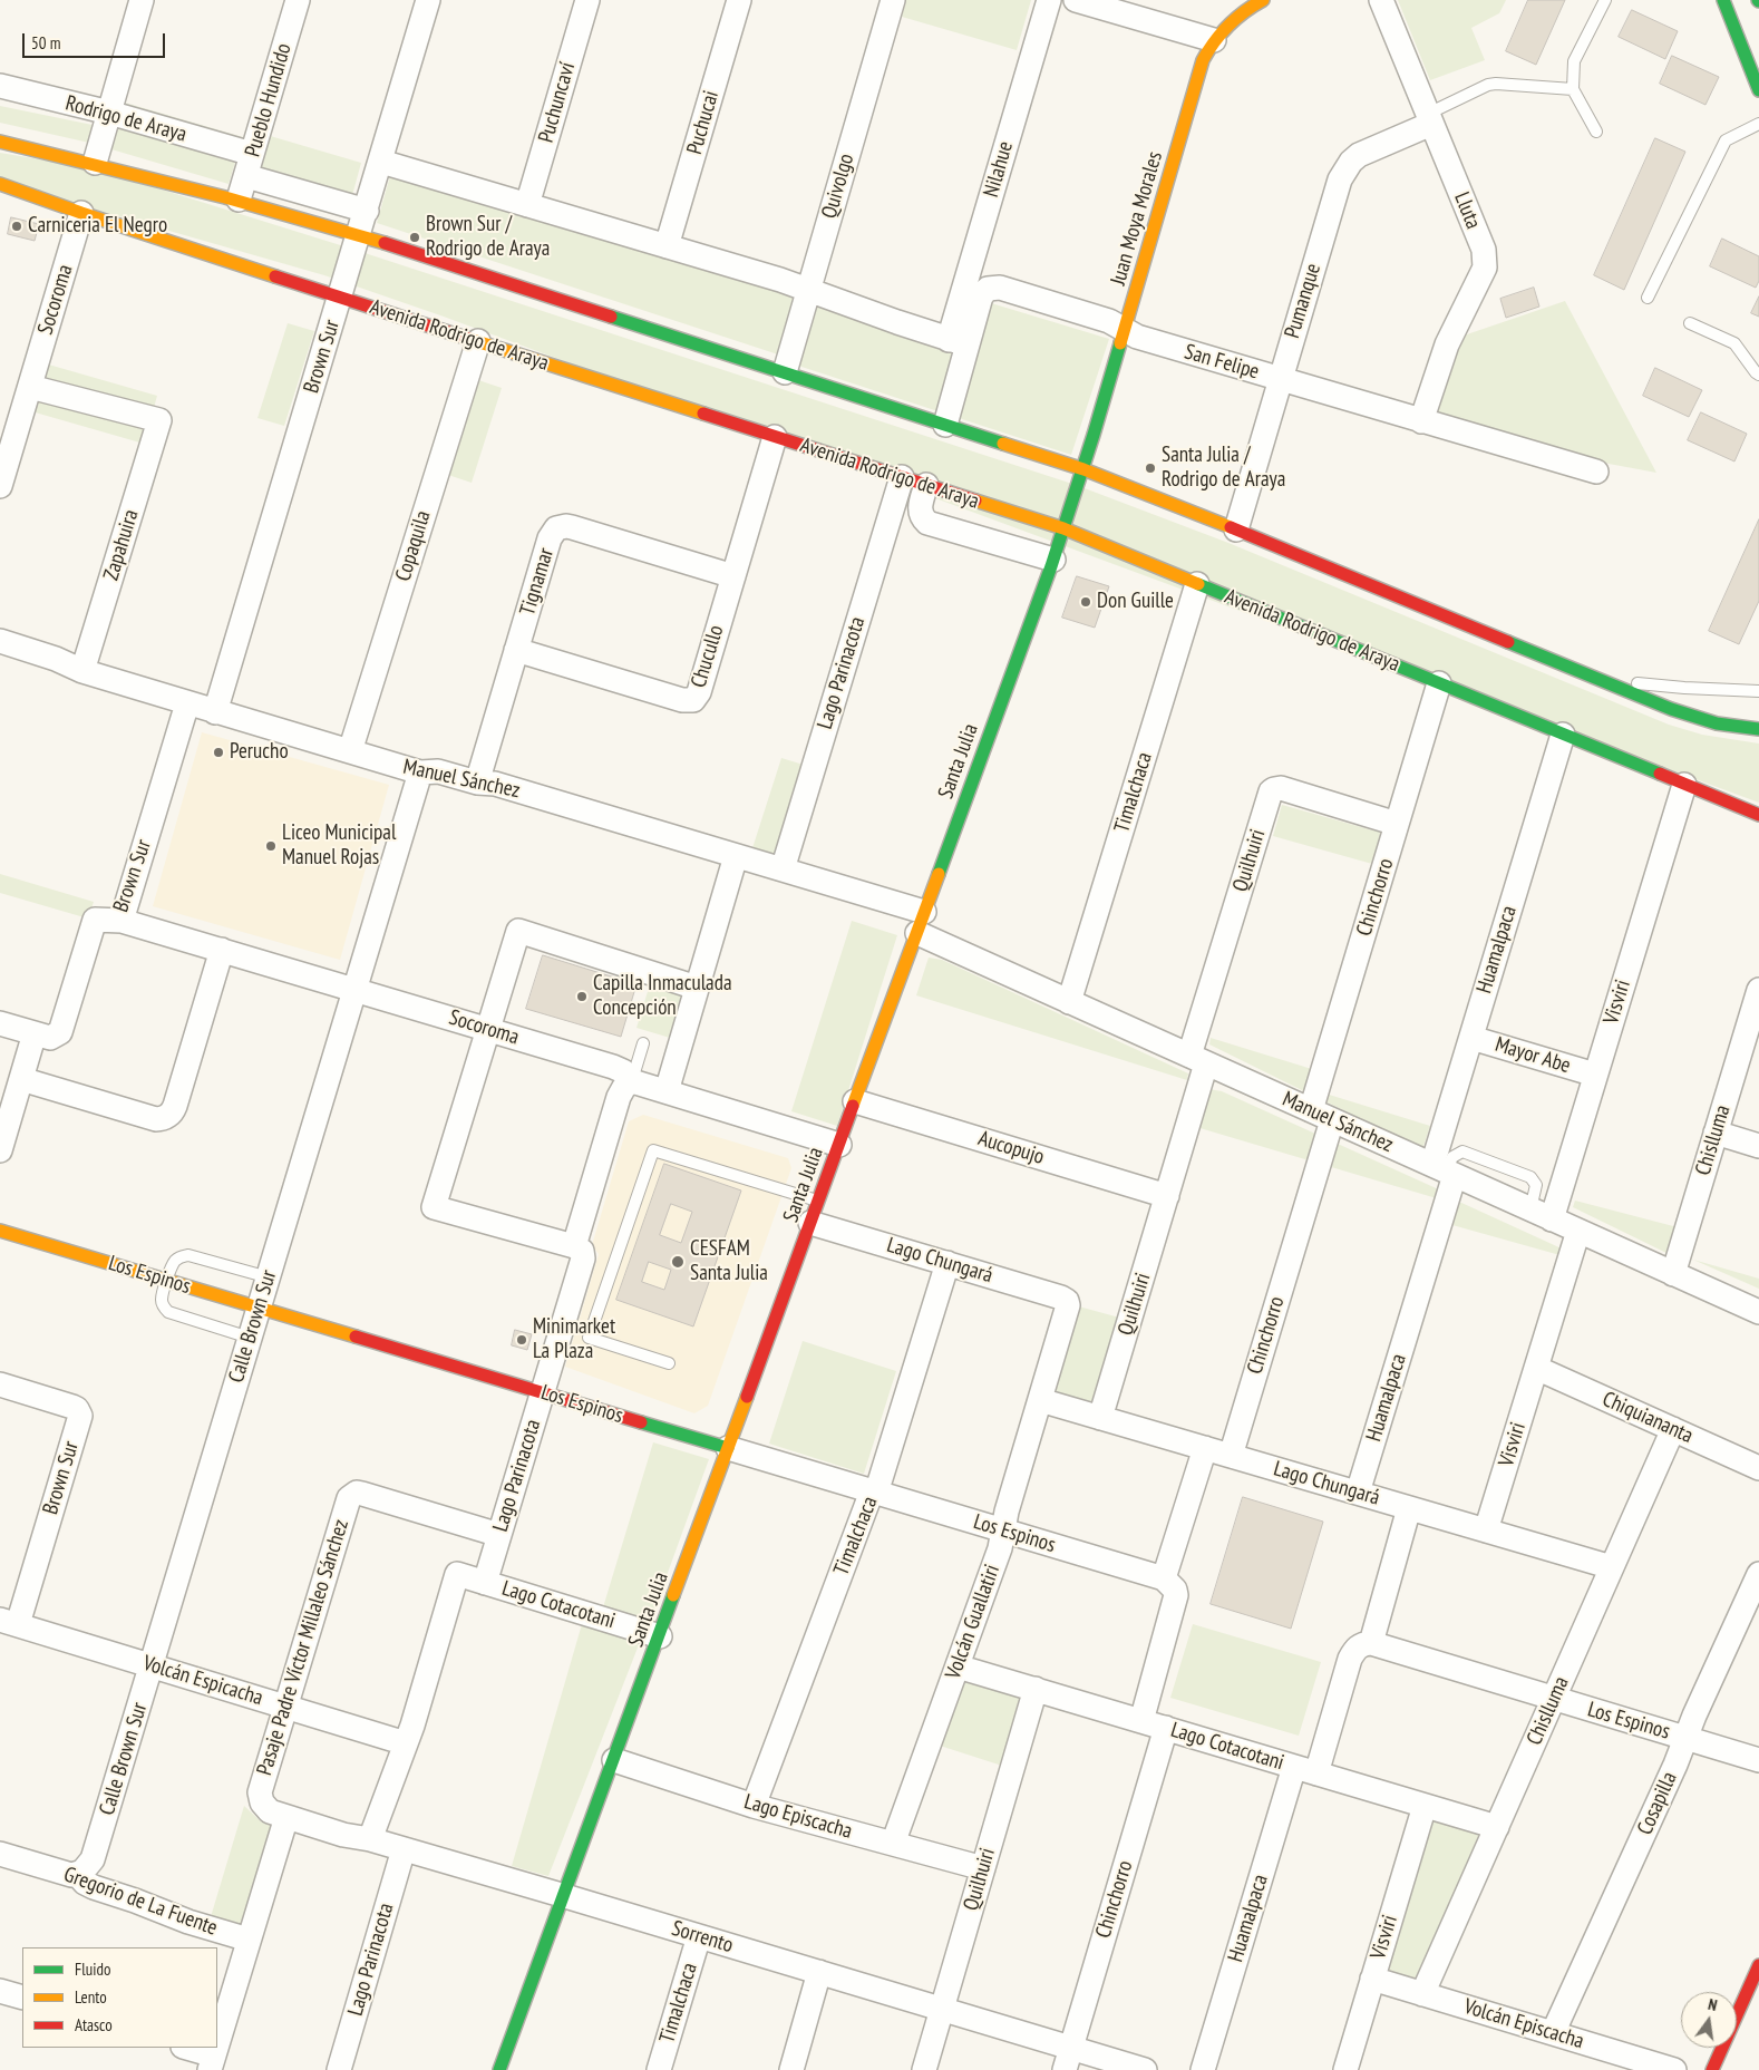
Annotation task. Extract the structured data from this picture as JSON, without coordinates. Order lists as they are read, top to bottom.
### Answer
{
  "streets": {
    "main road": [
      "Juan Moya Morales",
      "Avenida Rodrigo de Araya",
      "Santa Julia",
      "Los Espinos"
    ],
    "street": [
      "Pueblo Hundido",
      "Puchuncaví",
      "Rodrigo de Araya",
      "Puchucai",
      "Nilahue",
      "Quivolgo",
      "Lluta",
      "Socoroma",
      "Pumanque",
      "Brown Sur",
      "San Felipe",
      "Zapahuira",
      "Copaquila",
      "Tignamar",
      "Chucullo",
      "Lago Parinacota",
      "Manuel Sánchez",
      "Timalchaca",
      "Quilhuiri",
      "Chinchorro",
      "Huamalpaca",
      "Visviri",
      "Mayor Abe",
      "Chislluma",
      "Aucopujo",
      "Lago Chungará",
      "Calle Brown Sur",
      "Chiquiananta",
      "Lago Cotacotani",
      "Volcán Guallatiri",
      "Pasaje Padre Víctor Millaleo Sánchez",
      "Volcán Espicacha",
      "Cosapilla",
      "Lago Episcacha",
      "Gregorio de La Fuente",
      "Sorrento",
      "Volcán Episcacha"
    ]
  },
  "crossings": [
    ["Pueblo Hundido", "Rodrigo de Araya"],
    ["Nilahue", "San Felipe"],
    ["Lluta", "Pumanque"],
    ["Lluta", "San Felipe"],
    ["Juan Moya Morales", "San Felipe"],
    ["Juan Moya Morales", "Santa Julia"],
    ["Socoroma", "Avenida Rodrigo de Araya"],
    ["Socoroma", "Brown Sur"],
    ["Socoroma", "Zapahuira"],
    ["Socoroma", "Santa Julia"],
    ["Socoroma", "Calle Brown Sur"],
    ["Pumanque", "San Felipe"],
    ["Avenida Rodrigo de Araya", "Brown Sur"],
    ["Avenida Rodrigo de Araya", "Copaquila"],
    ["Avenida Rodrigo de Araya", "Chucullo"],
    ["Avenida Rodrigo de Araya", "Lago Parinacota"],
    ["Avenida Rodrigo de Araya", "Santa Julia"],
    ["Avenida Rodrigo de Araya", "Timalchaca"],
    ["Avenida Rodrigo de Araya", "Chinchorro"],
    ["Avenida Rodrigo de Araya", "Huamalpaca"],
    ["Avenida Rodrigo de Araya", "Visviri"],
    ["Brown Sur", "Manuel Sánchez"],
    ["Brown Sur", "Volcán Espicacha"],
    ["Zapahuira", "Manuel Sánchez"],
    ["Copaquila", "Manuel Sánchez"],
    ["Tignamar", "Chucullo"],
    ["Tignamar", "Manuel Sánchez"],
    ["Lago Parinacota", "Manuel Sánchez"],
    ["Lago Parinacota", "Los Espinos"],
    ["Lago Parinacota", "Lago Cotacotani"],
    ["Lago Parinacota", "Pasaje Padre Víctor Millaleo Sánchez"],
    ["Lago Parinacota", "Sorrento"],
    ["Santa Julia", "Manuel Sánchez"],
    ["Santa Julia", "Aucopujo"],
    ["Santa Julia", "Lago Chungará"],
    ["Santa Julia", "Los Espinos"],
    ["Santa Julia", "Lago Cotacotani"],
    ["Santa Julia", "Lago Episcacha"],
    ["Santa Julia", "Sorrento"],
    ["Manuel Sánchez", "Timalchaca"],
    ["Manuel Sánchez", "Quilhuiri"],
    ["Manuel Sánchez", "Chinchorro"],
    ["Manuel Sánchez", "Huamalpaca"],
    ["Manuel Sánchez", "Visviri"],
    ["Manuel Sánchez", "Chislluma"],
    ["Manuel Sánchez", "Calle Brown Sur"],
    ["Timalchaca", "Lago Chungará"],
    ["Timalchaca", "Los Espinos"],
    ["Timalchaca", "Lago Episcacha"],
    ["Timalchaca", "Sorrento"],
    ["Quilhuiri", "Chinchorro"],
    ["Quilhuiri", "Aucopujo"],
    ["Quilhuiri", "Lago Chungará"],
    ["Quilhuiri", "Lago Cotacotani"],
    ["Quilhuiri", "Lago Episcacha"],
    ["Quilhuiri", "Sorrento"],
    ["Chinchorro", "Lago Chungará"],
    ["Chinchorro", "Lago Cotacotani"],
    ["Chinchorro", "Sorrento"],
    ["Huamalpaca", "Mayor Abe"],
    ["Huamalpaca", "Lago Chungará"],
    ["Huamalpaca", "Lago Cotacotani"],
    ["Visviri", "Mayor Abe"],
    ["Visviri", "Lago Chungará"],
    ["Visviri", "Chiquiananta"],
    ["Visviri", "Lago Cotacotani"],
    ["Visviri", "Volcán Episcacha"],
    ["Chislluma", "Lago Chungará"],
    ["Chislluma", "Los Espinos"],
    ["Chislluma", "Chiquiananta"],
    ["Chislluma", "Lago Cotacotani"],
    ["Chislluma", "Volcán Episcacha"],
    ["Lago Chungará", "Volcán Guallatiri"],
    ["Los Espinos", "Calle Brown Sur"],
    ["Los Espinos", "Volcán Guallatiri"],
    ["Los Espinos", "Cosapilla"],
    ["Calle Brown Sur", "Volcán Espicacha"],
    ["Calle Brown Sur", "Gregorio de La Fuente"],
    ["Lago Cotacotani", "Volcán Guallatiri"],
    ["Lago Cotacotani", "Volcán Espicacha"],
    ["Volcán Guallatiri", "Lago Episcacha"],
    ["Pasaje Padre Víctor Millaleo Sánchez", "Volcán Espicacha"],
    ["Pasaje Padre Víctor Millaleo Sánchez", "Sorrento"],
    ["Cosapilla", "Volcán Episcacha"]
  ],
  "places": [
    "Carniceria El Negro",
    "Brown Sur / Rodrigo de Araya",
    "Santa Julia / Rodrigo de Araya",
    "Don Guille",
    "Perucho",
    "Liceo Municipal Manuel Rojas",
    "Capilla Inmaculada Concepción",
    "CESFAM Santa Julia",
    "Minimarket La Plaza"
  ],
  "legend": ["Fluido", "Lento", "Atasco"],
  "scale_bar": "50 m",
  "north": "top"
}
